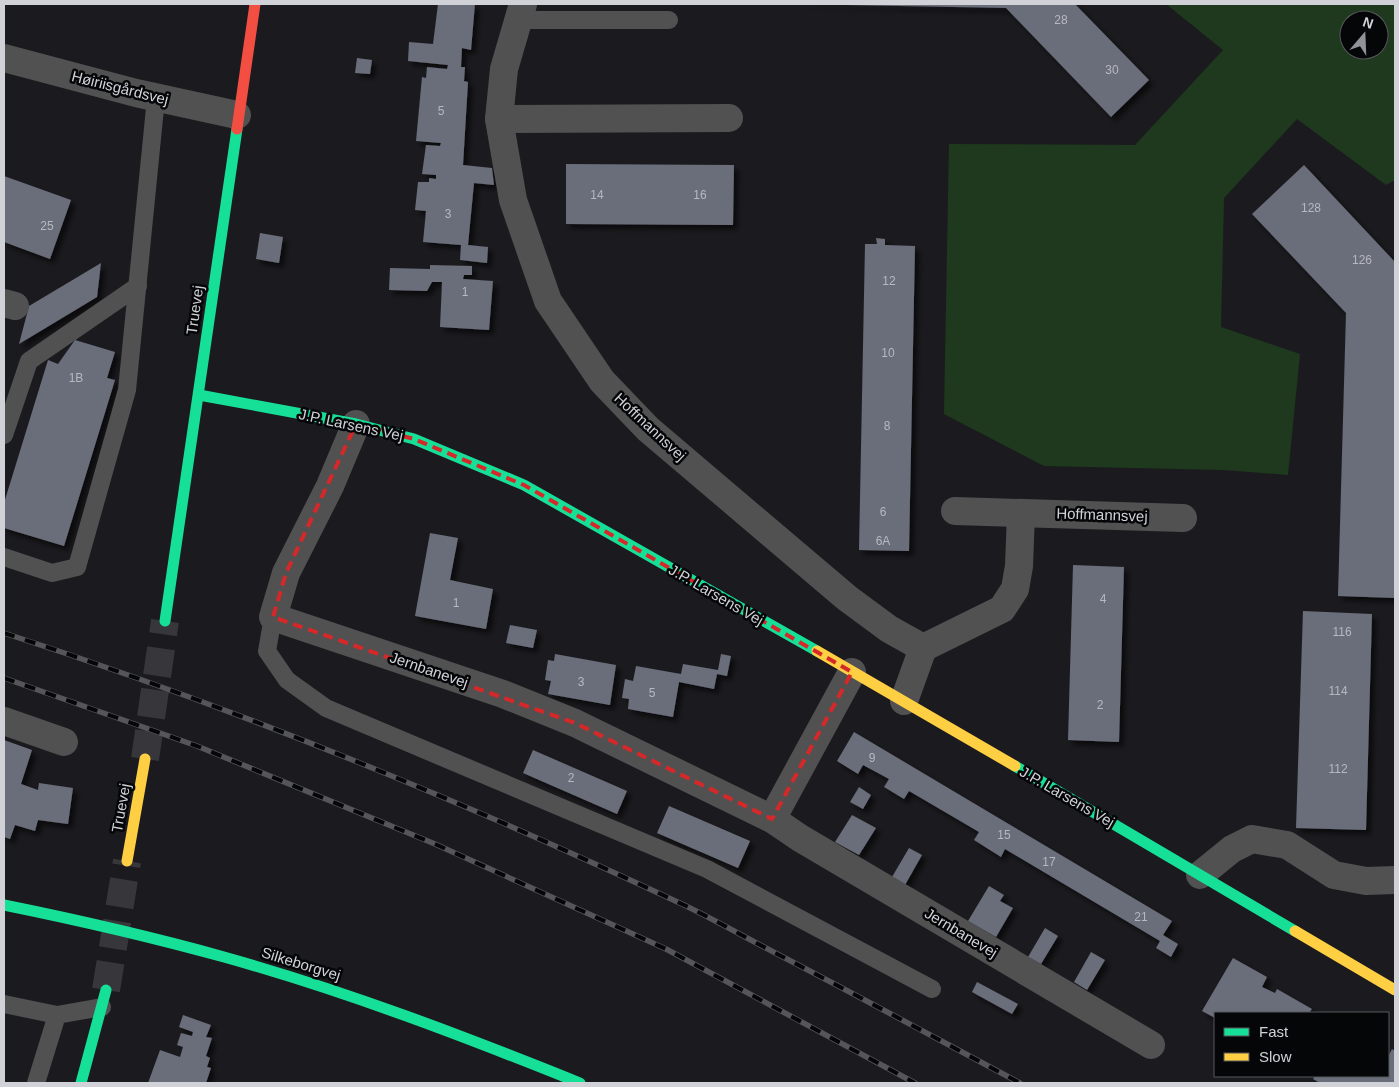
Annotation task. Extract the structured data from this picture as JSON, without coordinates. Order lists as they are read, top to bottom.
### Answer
{
  "streets": {
    "street": [
      "Høiriisgårdsvej",
      "Truevej",
      "J.P. Larsens Vej",
      "Hoffmannsvej",
      "Jernbanevej",
      "Silkeborgvej"
    ]
  },
  "crossings": [
    ["Høiriisgårdsvej", "Truevej"],
    ["Truevej", "J.P. Larsens Vej"]
  ],
  "house_numbers": [
    "28",
    "30",
    "5",
    "14",
    "16",
    "128",
    "3",
    "25",
    "126",
    "12",
    "1",
    "10",
    "1B",
    "8",
    "6",
    "6A",
    "4",
    "1",
    "116",
    "3",
    "114",
    "5",
    "2",
    "9",
    "112",
    "2",
    "15",
    "17",
    "21"
  ],
  "legend": ["Fast", "Slow"],
  "north": "top"
}
